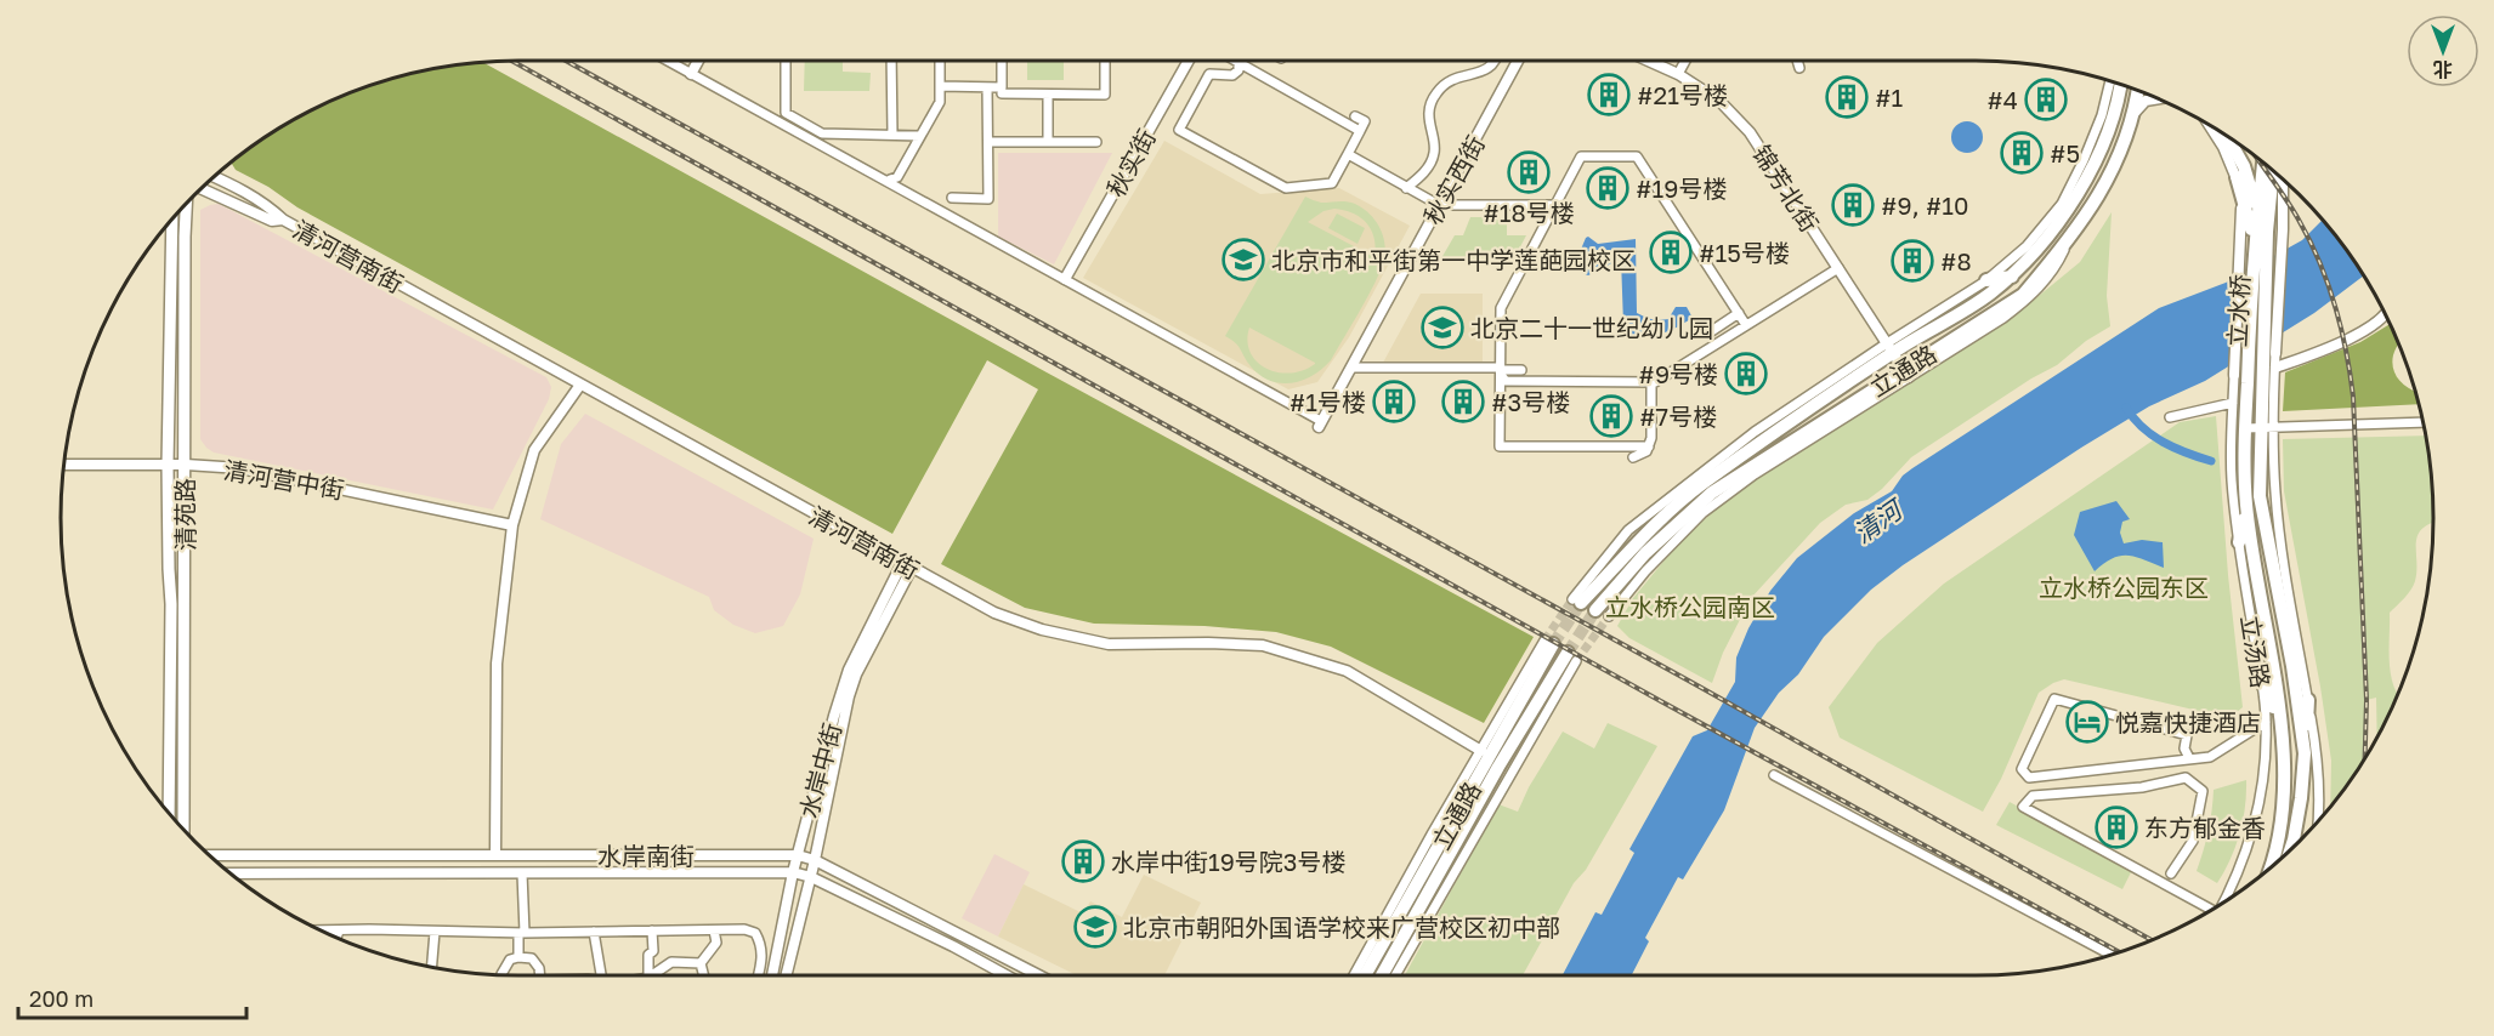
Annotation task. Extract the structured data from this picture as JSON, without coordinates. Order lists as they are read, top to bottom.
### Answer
{
  "streets": {
    "main road": [
      "立水桥",
      "立通路",
      "清苑路",
      "立汤路"
    ],
    "street": [
      "秋实街",
      "秋实西街",
      "锦芳北街",
      "清河营南街",
      "清河营中街",
      "水岸中街",
      "水岸南街"
    ]
  },
  "crossings": [
    ["锦芳北街", "立通路"],
    ["清河营南街", "水岸中街"],
    ["立水桥", "立汤路"],
    ["清河营中街", "清苑路"],
    ["水岸中街", "水岸南街"]
  ],
  "water": ["清河"],
  "parks": ["立水桥公园东区", "立水桥公园南区"],
  "places": {
    "building": [
      "#21号楼",
      "#1",
      "#4",
      "#5",
      "#18号楼",
      "#19号楼",
      "#9, #10",
      "#15号楼",
      "#8",
      "#9号楼",
      "#1号楼",
      "#3号楼",
      "#7号楼",
      "东方郁金香",
      "水岸中街19号院3号楼"
    ],
    "school or university": ["北京市和平街第一中学莲葩园校区", "北京二十一世纪幼儿园", "北京市朝阳外国语学校来广营校区初中部"],
    "hotel": ["悦嘉快捷酒店"]
  },
  "scale_bar": "200 m",
  "north": "bottom"
}
